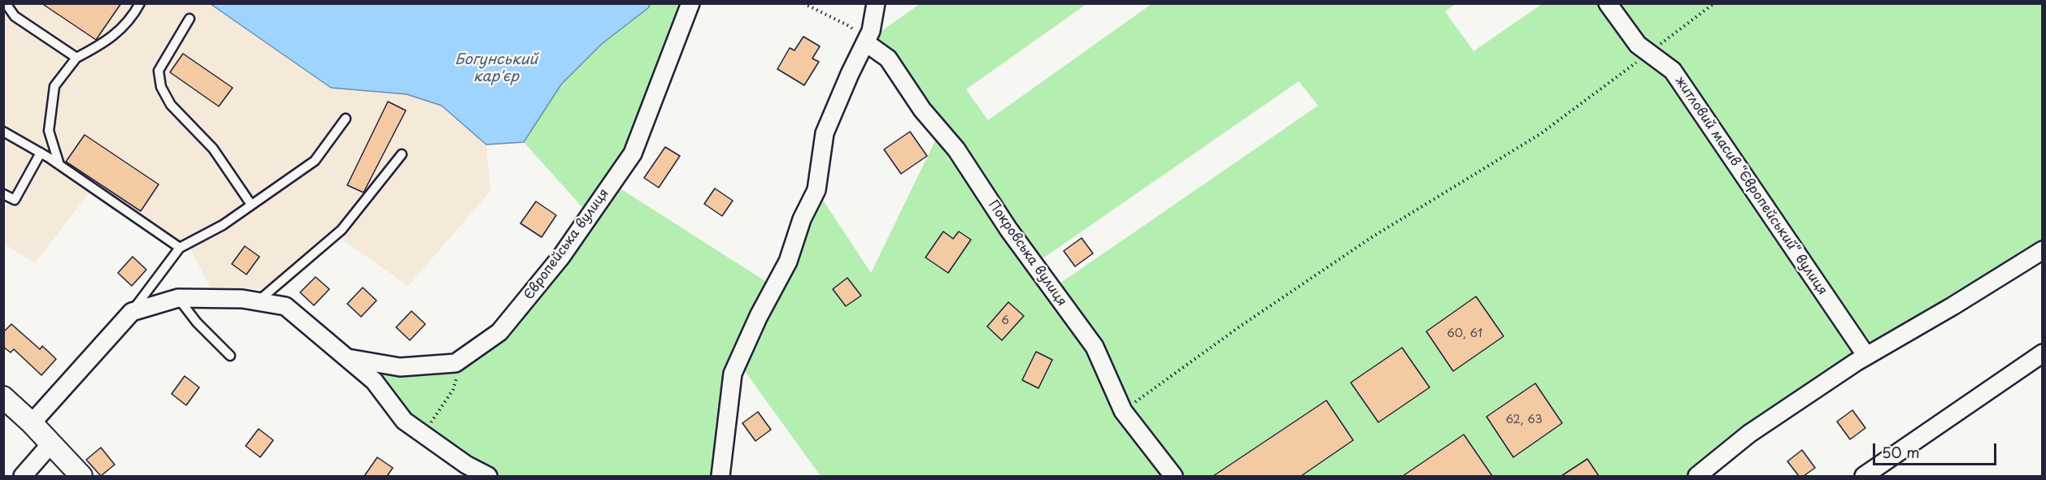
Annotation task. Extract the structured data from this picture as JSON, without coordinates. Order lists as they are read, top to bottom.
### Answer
{
  "streets": {
    "street": ["житловий масив “Європейський“ вулиця", "Європейська вулиця", "Покровська вулиця"]
  },
  "water": ["Богунський кар'єр"],
  "house_numbers": ["6", "60, 61", "62, 63"],
  "scale_bar": "50 m"
}
